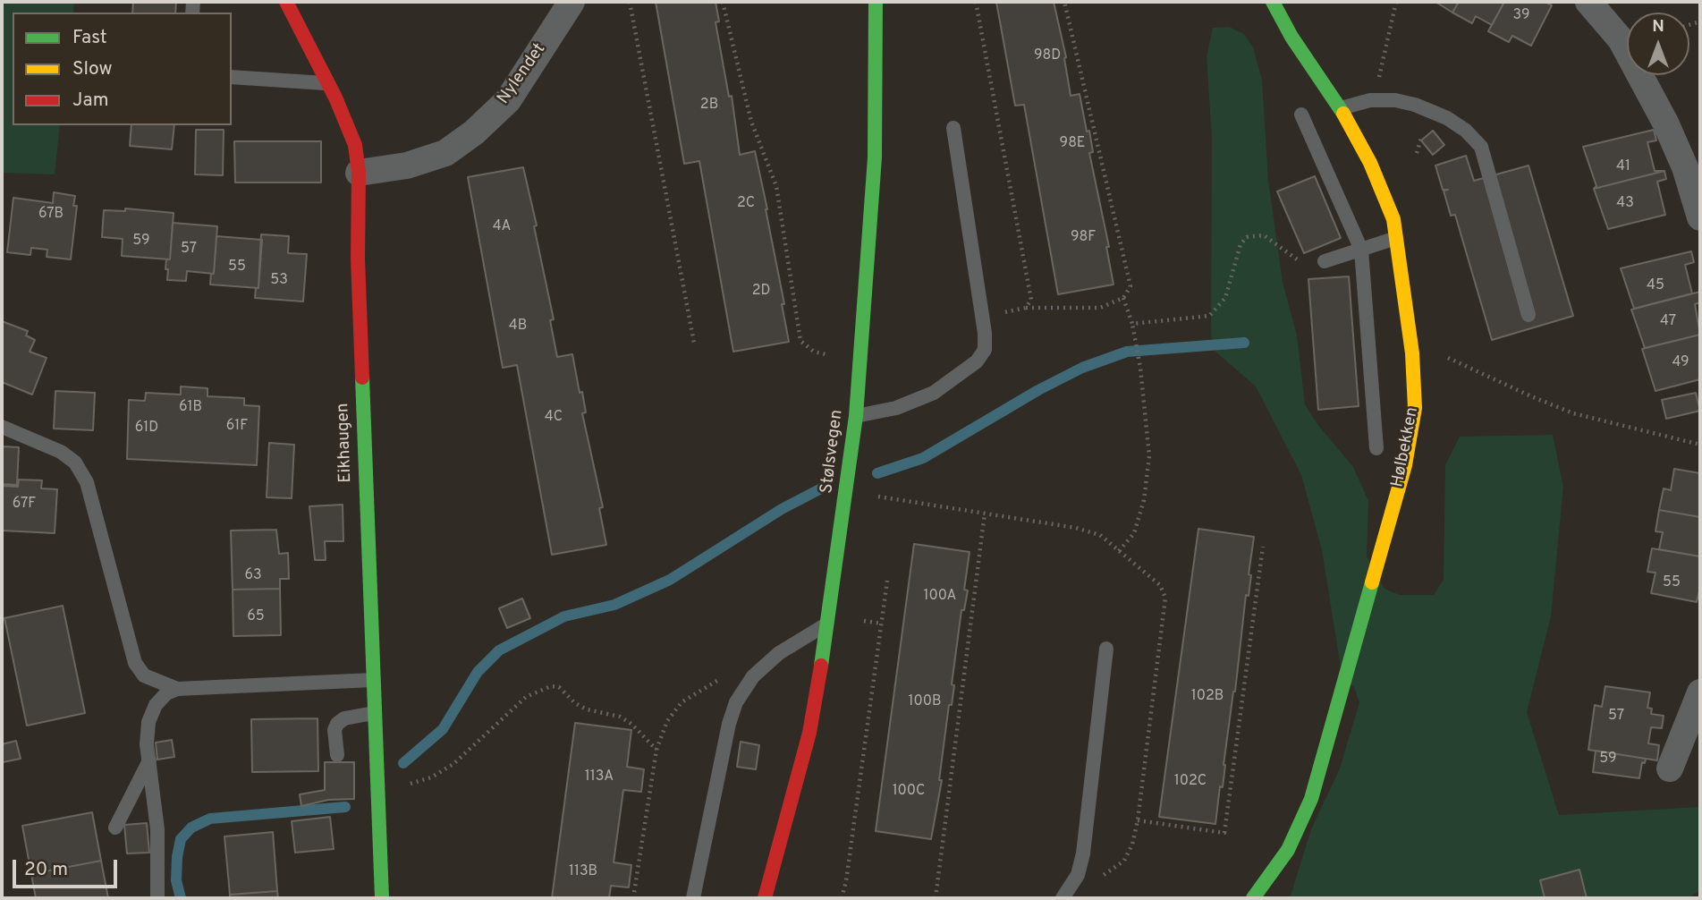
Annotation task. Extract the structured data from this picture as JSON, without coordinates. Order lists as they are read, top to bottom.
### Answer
{
  "streets": {
    "street": [
      "Nylendet",
      "Eikhaugen",
      "Hølbekken",
      "Stølsvegen"
    ]
  },
  "crossings": [
    ["Nylendet", "Eikhaugen"]
  ],
  "house_numbers": [
    "39",
    "98D",
    "2B",
    "98E",
    "41",
    "2C",
    "43",
    "67B",
    "4A",
    "98F",
    "59",
    "57",
    "55",
    "53",
    "45",
    "2D",
    "47",
    "4B",
    "49",
    "61B",
    "4C",
    "61F",
    "61D",
    "67F",
    "63",
    "55",
    "100A",
    "65",
    "102B",
    "100B",
    "57",
    "59",
    "113A",
    "102C",
    "100C",
    "113B"
  ],
  "legend": ["Fast", "Slow", "Jam"],
  "scale_bar": "20 m",
  "north": "top"
}
